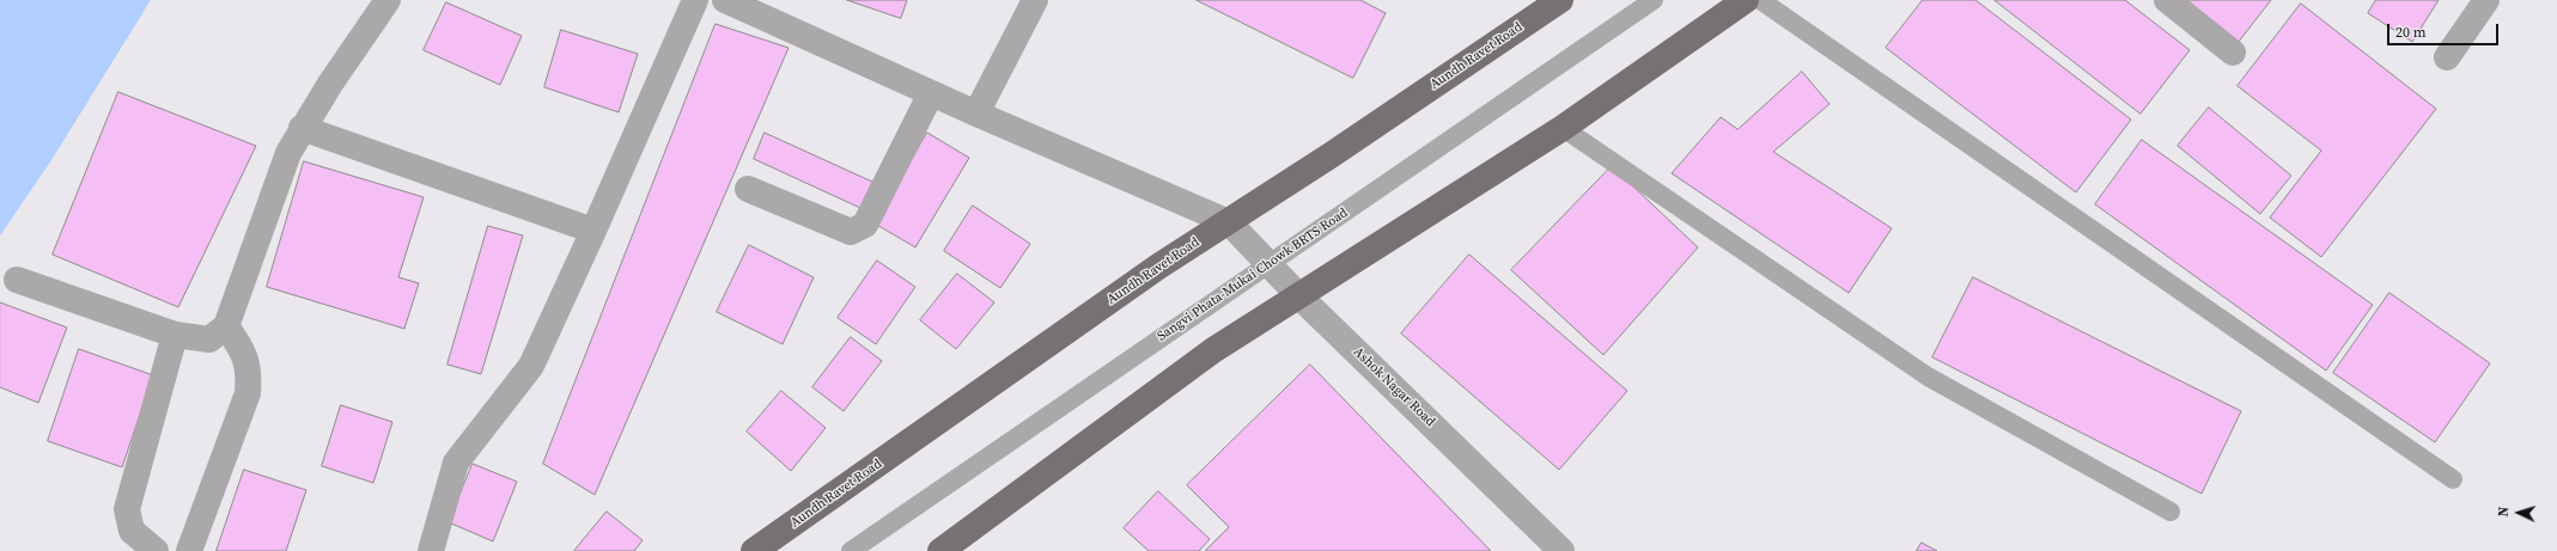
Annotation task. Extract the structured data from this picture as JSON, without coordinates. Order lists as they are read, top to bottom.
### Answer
{
  "streets": {
    "main road": ["Aundh Ravet Road"],
    "street": ["Ashok Nagar Road"],
    "lane": ["Sangvi Phata-Mukai Chowk BRTS Road"]
  },
  "crossings": [
    ["Aundh Ravet Road", "Ashok Nagar Road"],
    ["Sangvi Phata-Mukai Chowk BRTS Road", "Ashok Nagar Road"]
  ],
  "scale_bar": "20 m",
  "north": "left"
}
